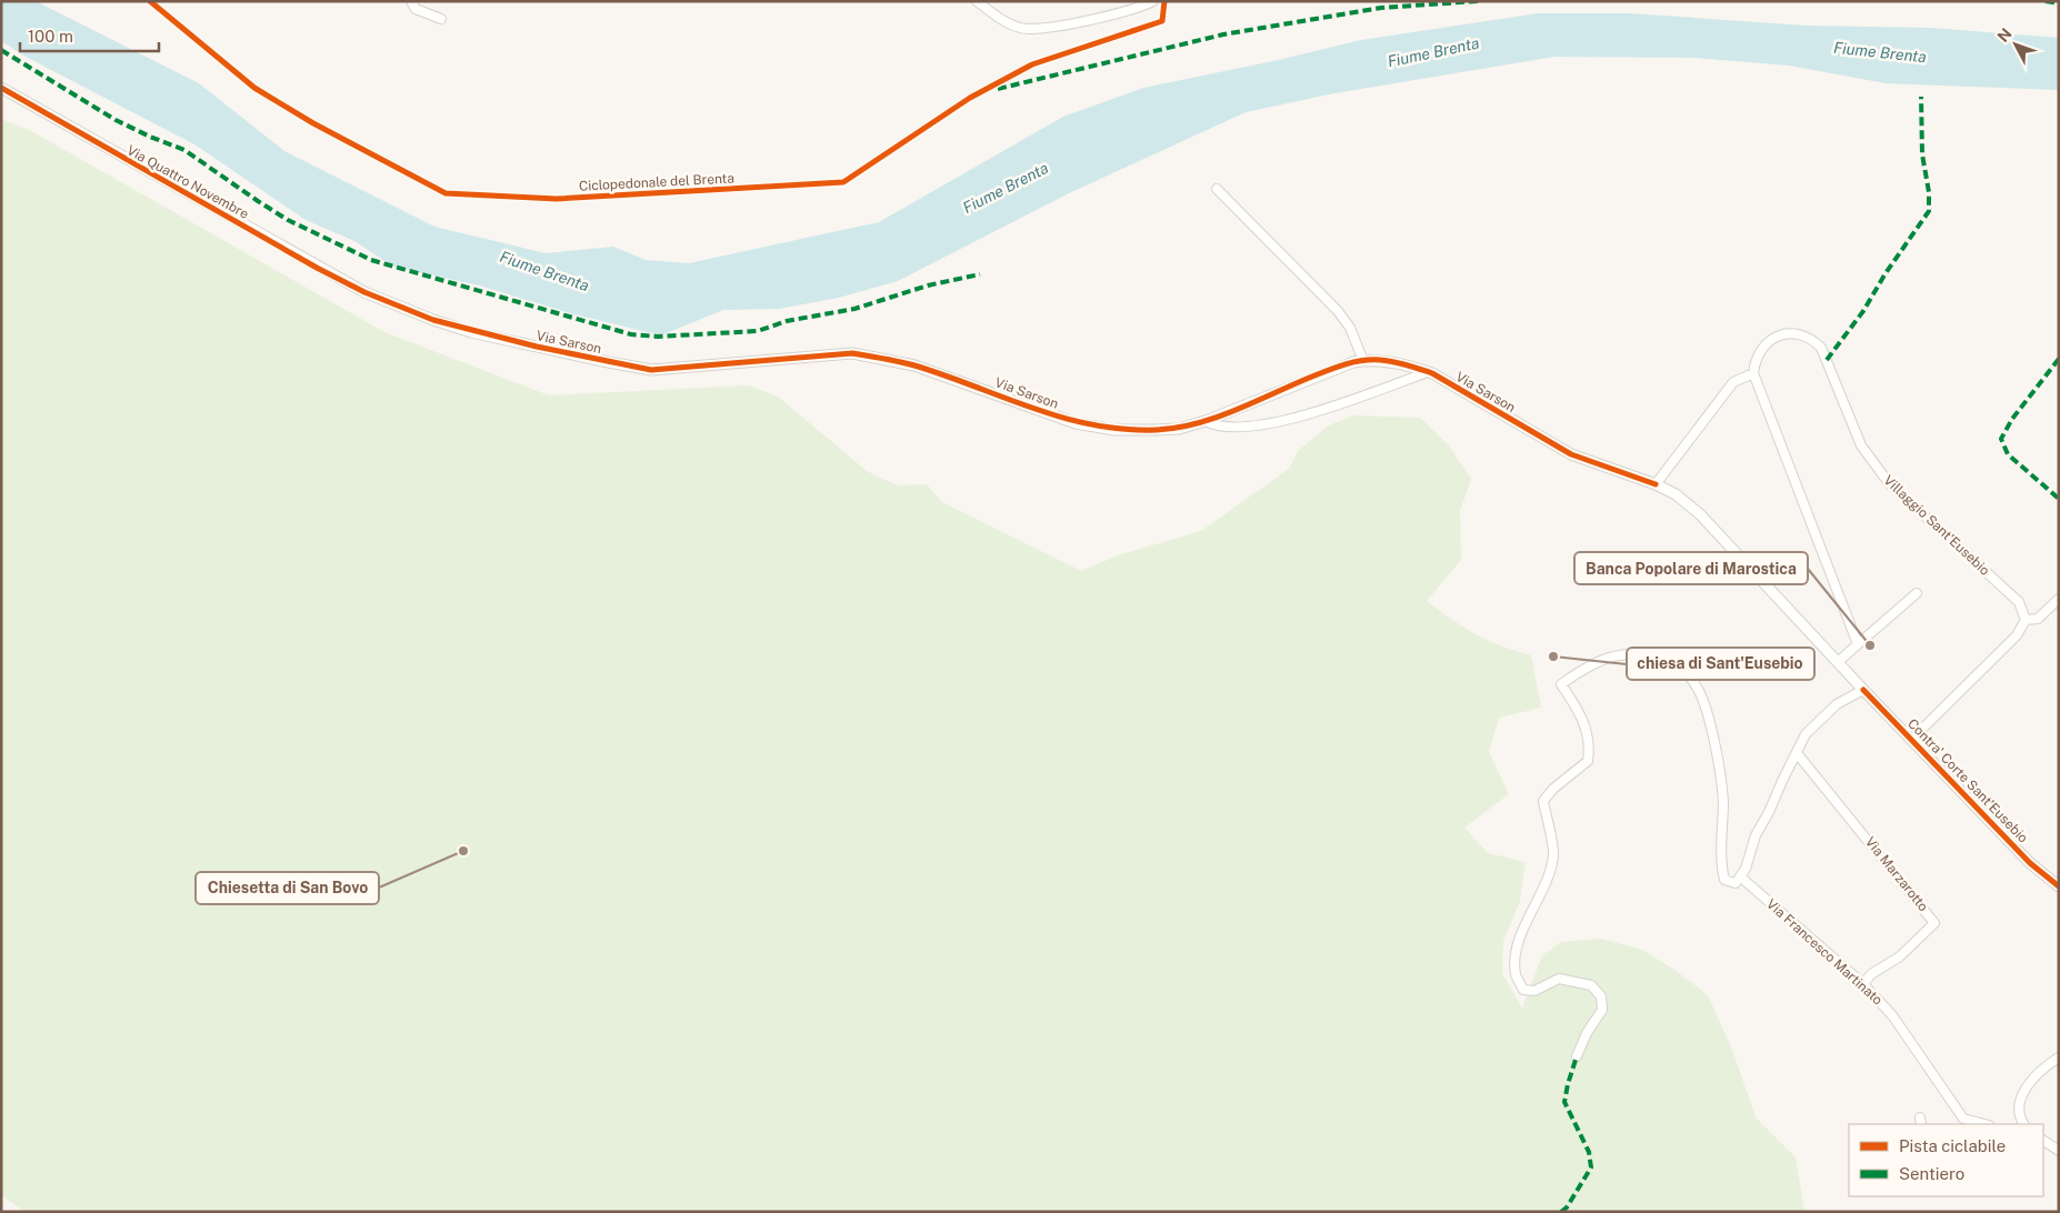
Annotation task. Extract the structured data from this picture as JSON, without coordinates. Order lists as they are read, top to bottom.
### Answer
{
  "streets": {
    "street": [
      "Via Quattro Novembre",
      "Via Sarson",
      "Villaggio Sant'Eusebio",
      "Contra' Corte Sant'Eusebio",
      "Via Marzarotto",
      "Via Francesco Martinato"
    ],
    "cycle path": ["Ciclopedonale del Brenta"]
  },
  "crossings": [
    ["Via Quattro Novembre", "Via Sarson"],
    ["Via Sarson", "Contra' Corte Sant'Eusebio"],
    ["Via Marzarotto", "Via Francesco Martinato"]
  ],
  "water": ["Fiume Brenta"],
  "places": ["Banca Popolare di Marostica", "chiesa di Sant'Eusebio", "Chiesetta di San Bovo"],
  "legend": ["Pista ciclabile", "Sentiero"],
  "scale_bar": "100 m",
  "north": "top left"
}
